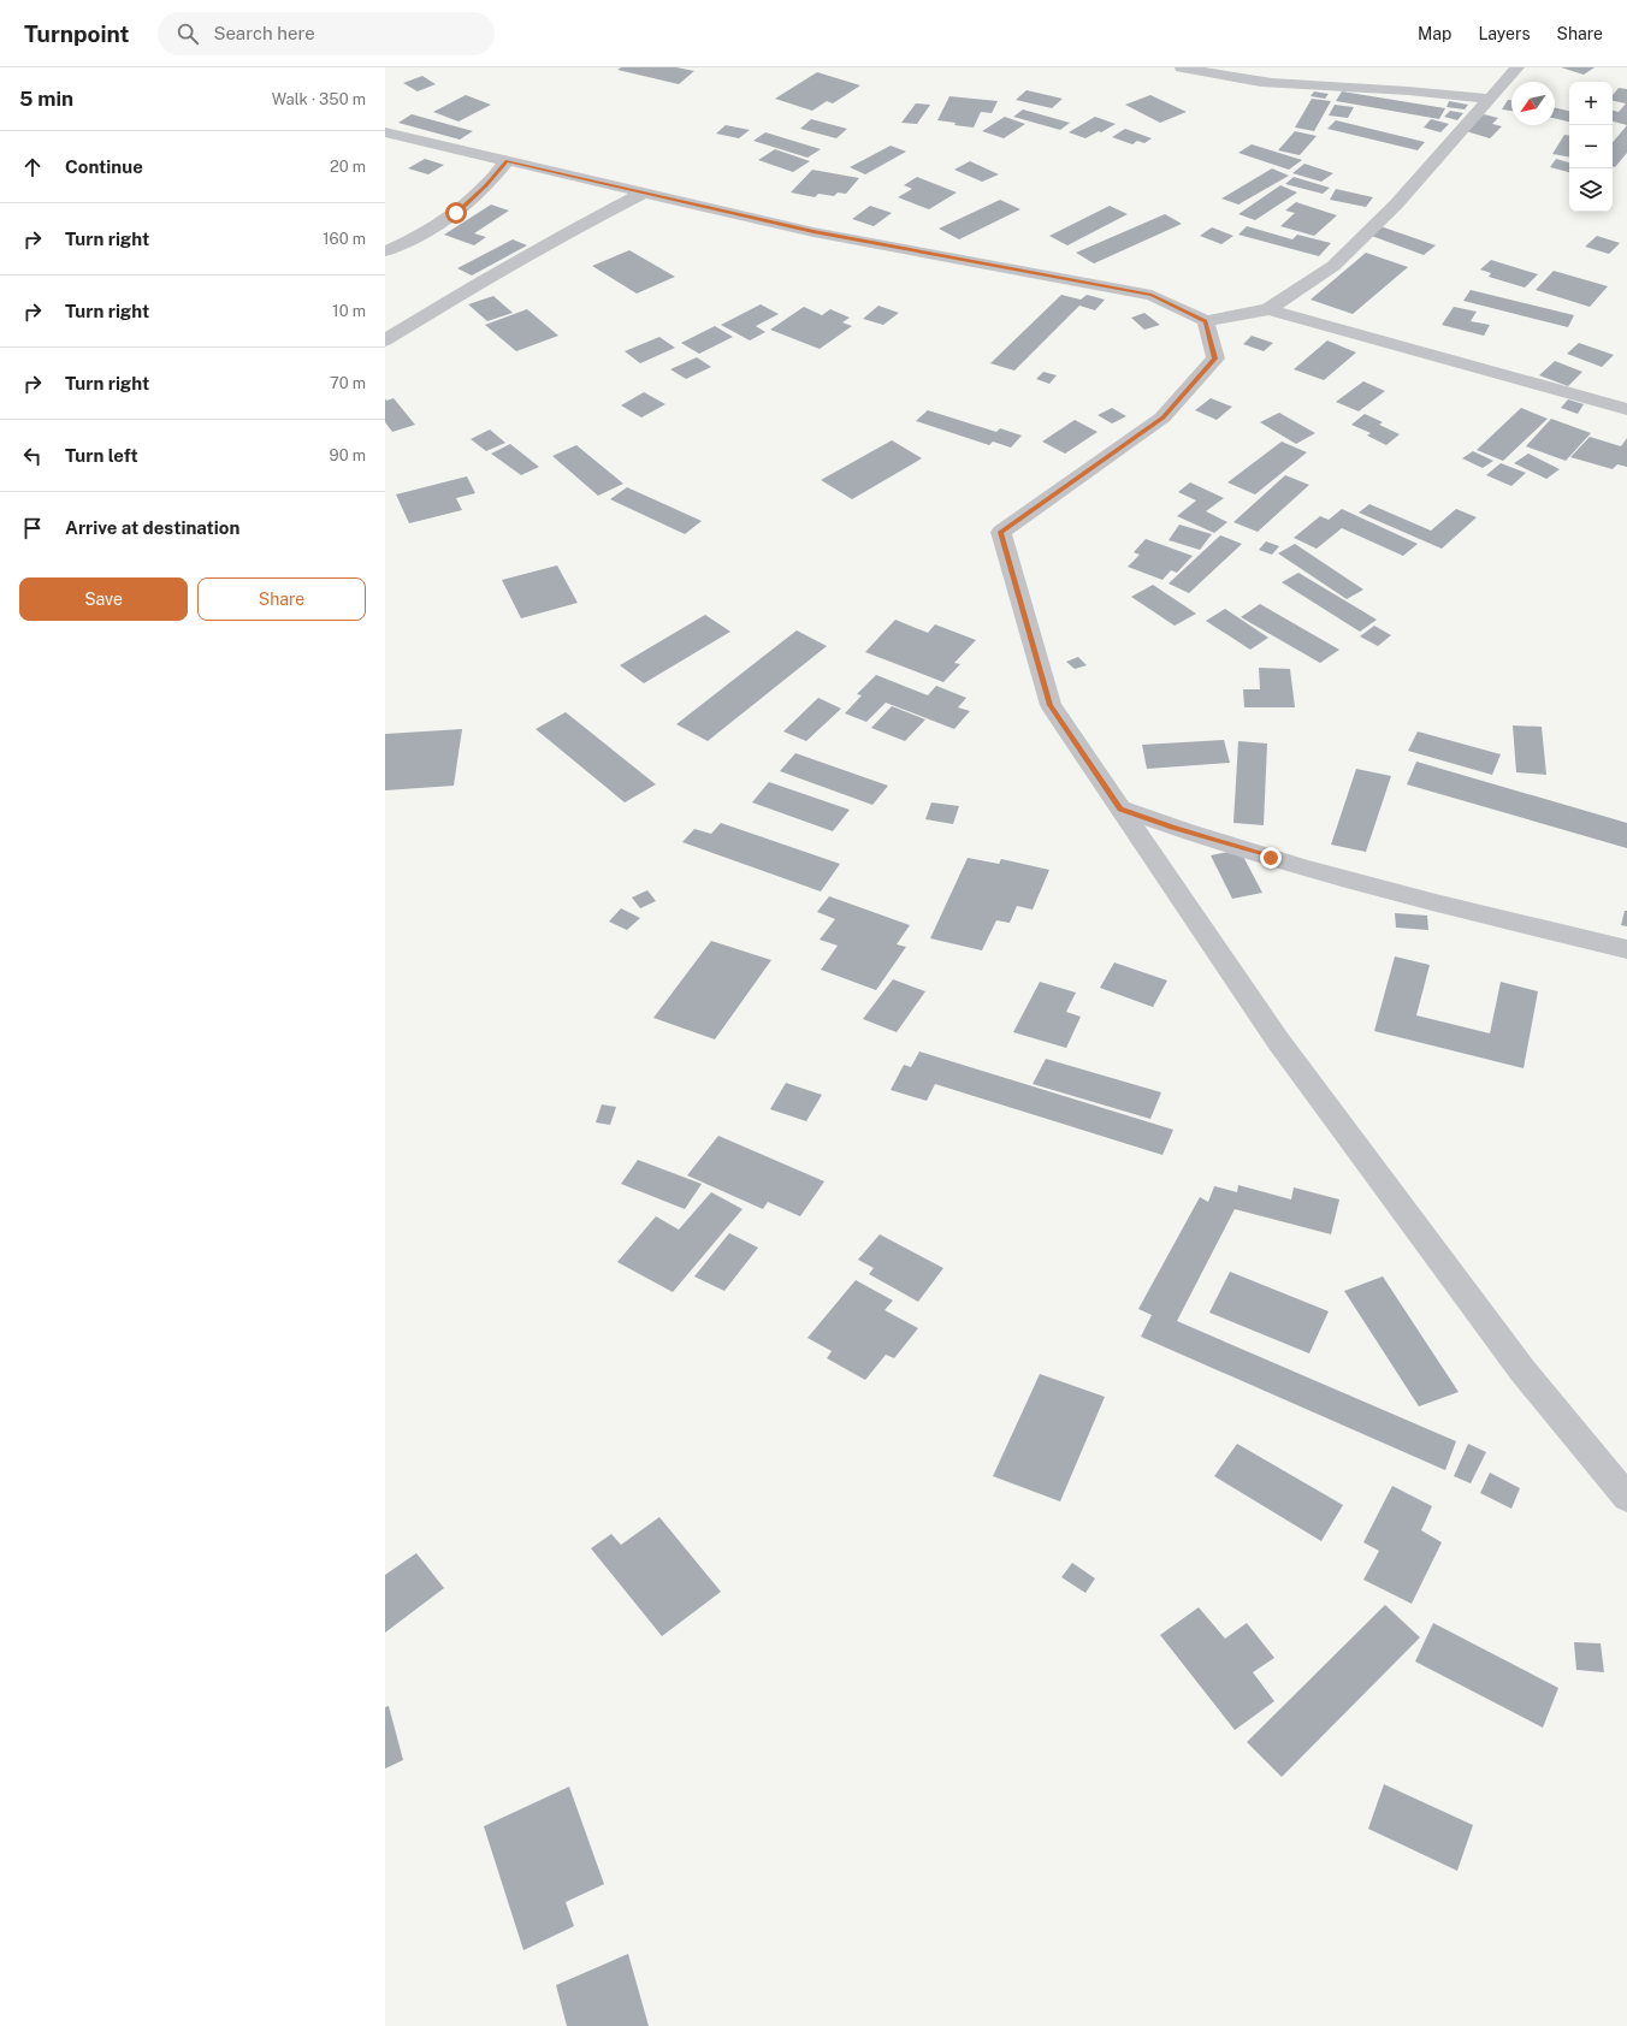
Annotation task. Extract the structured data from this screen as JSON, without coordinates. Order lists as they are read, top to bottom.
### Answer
{
  "north": "bottom left",
  "page": {
    "header": "Turnpoint",
    "search": "Search here",
    "nav": ["Map", "Layers", "Share"],
    "heading": ["5 min", "Walk · 350 m"],
    "map_buttons": ["+", "−"],
    "list": [
      ["Continue", "20 m"],
      ["Turn right", "160 m"],
      ["Turn right", "10 m"],
      ["Turn right", "70 m"],
      ["Turn left", "90 m"],
      "Arrive at destination"
    ],
    "buttons": ["Save", "Share"]
  }
}
